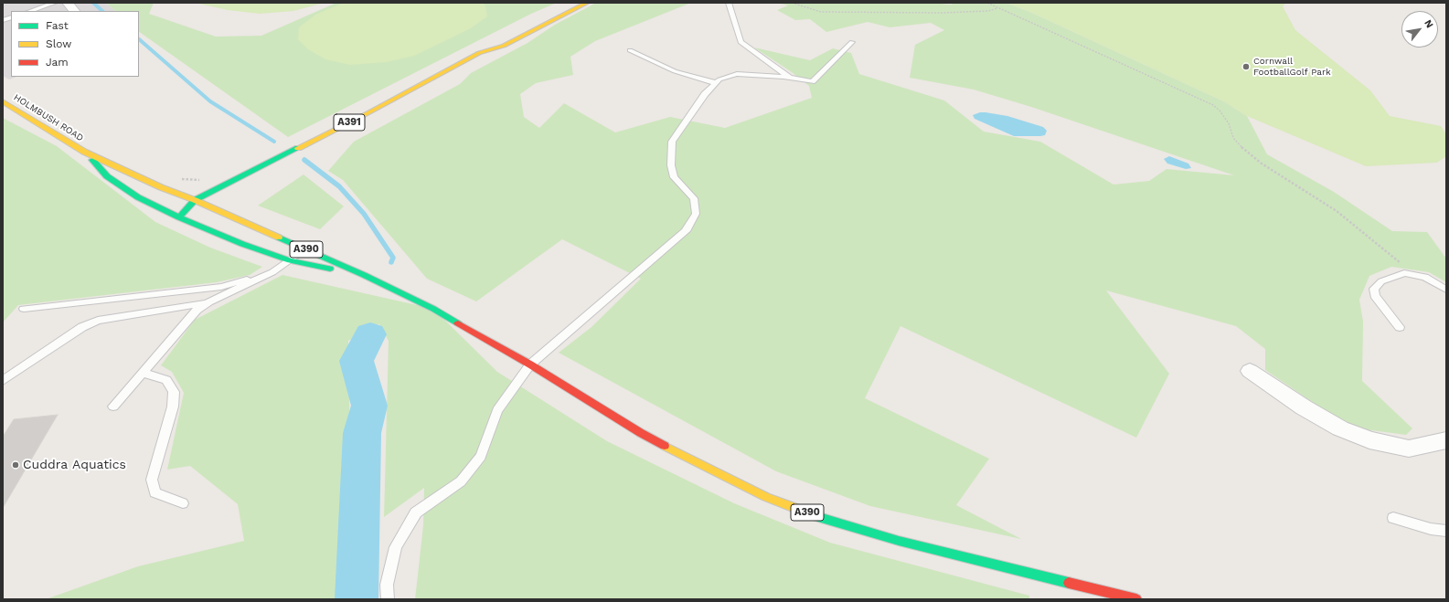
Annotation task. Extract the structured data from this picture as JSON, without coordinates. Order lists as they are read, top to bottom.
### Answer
{
  "streets": {
    "highway": ["HOLMBUSH ROAD", "A391", "A390"]
  },
  "crossings": [
    ["HOLMBUSH ROAD", "A390"],
    ["A391", "A390"]
  ],
  "places": ["Cornwall FootballGolf Park", "Cuddra Aquatics"],
  "legend": ["Fast", "Slow", "Jam"],
  "north": "top right"
}
